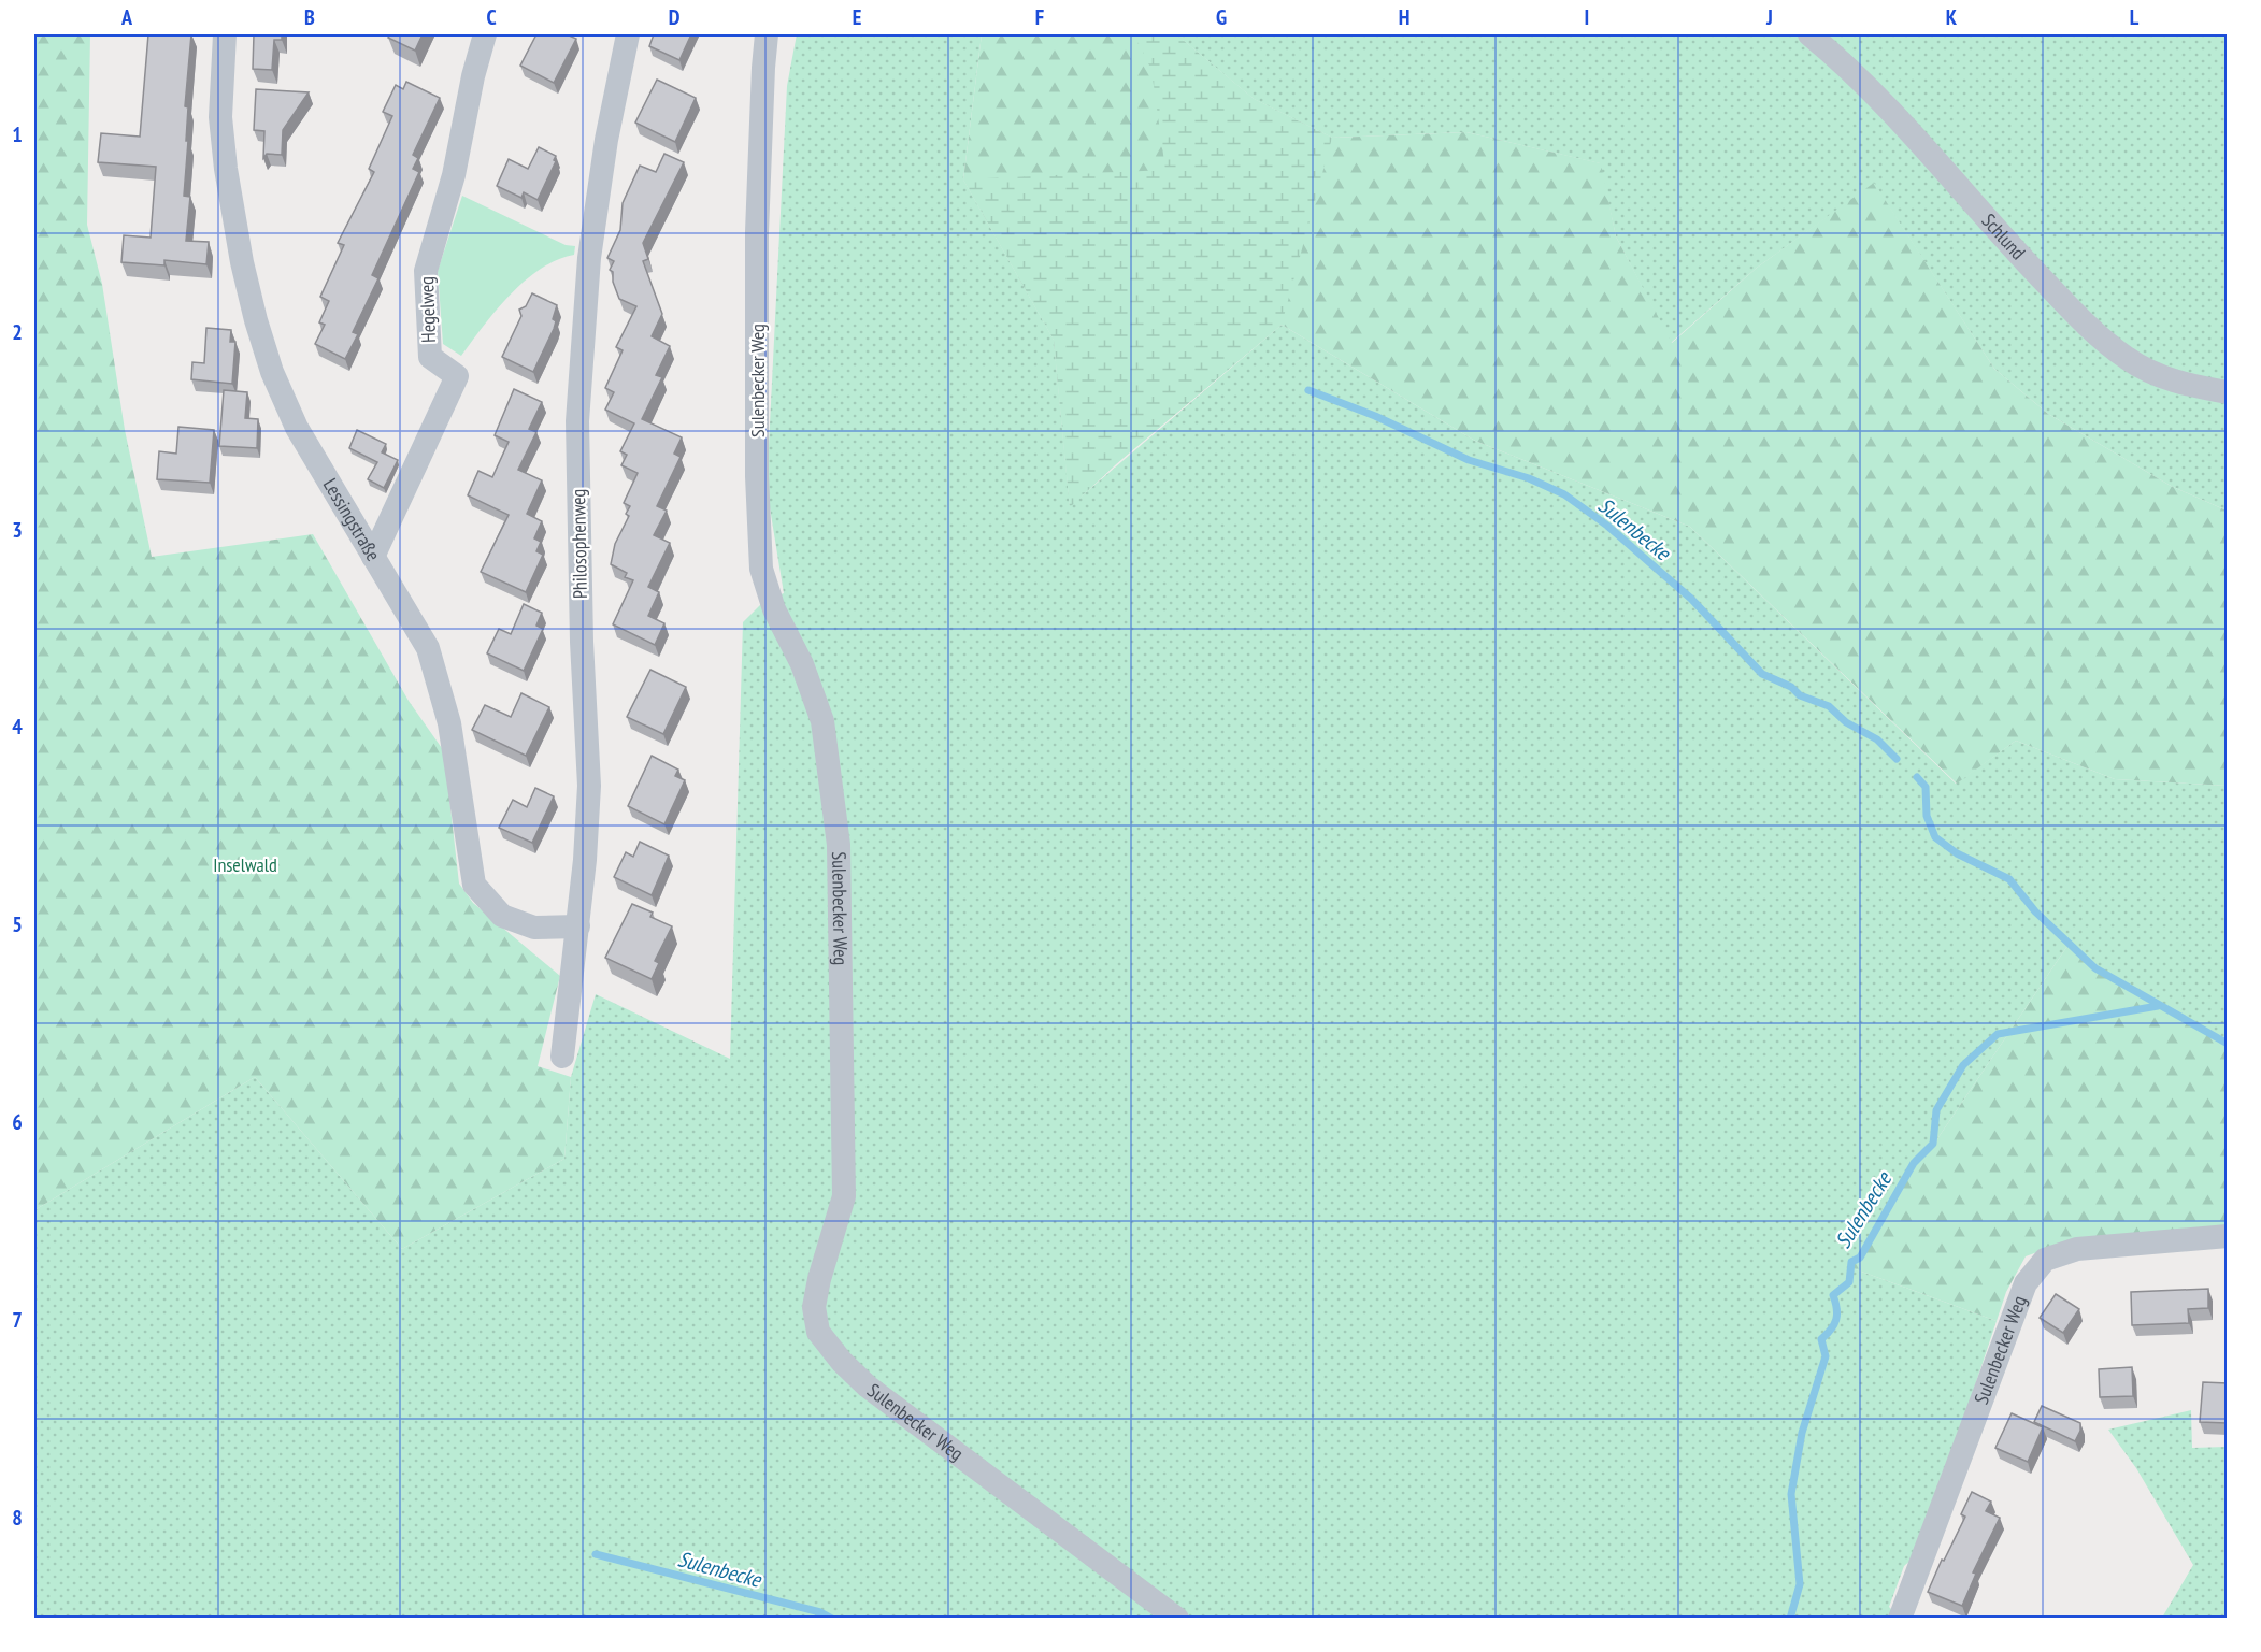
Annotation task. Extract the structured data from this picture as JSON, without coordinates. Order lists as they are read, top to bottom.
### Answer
{
  "streets": {
    "street": [
      "Schlund",
      "Hegelweg",
      "Sulenbecker Weg",
      "Lessingstraße",
      "Philosophenweg"
    ]
  },
  "crossings": [
    ["Hegelweg", "Lessingstraße"],
    ["Lessingstraße", "Philosophenweg"]
  ],
  "water": ["Sulenbecke"],
  "parks": ["Inselwald"],
  "grid": {
    "columns": [
      "A",
      "B",
      "C",
      "D",
      "E",
      "F",
      "G",
      "H",
      "I",
      "J",
      "K",
      "L"
    ],
    "rows": [
      "1",
      "2",
      "3",
      "4",
      "5",
      "6",
      "7",
      "8"
    ]
  }
}
